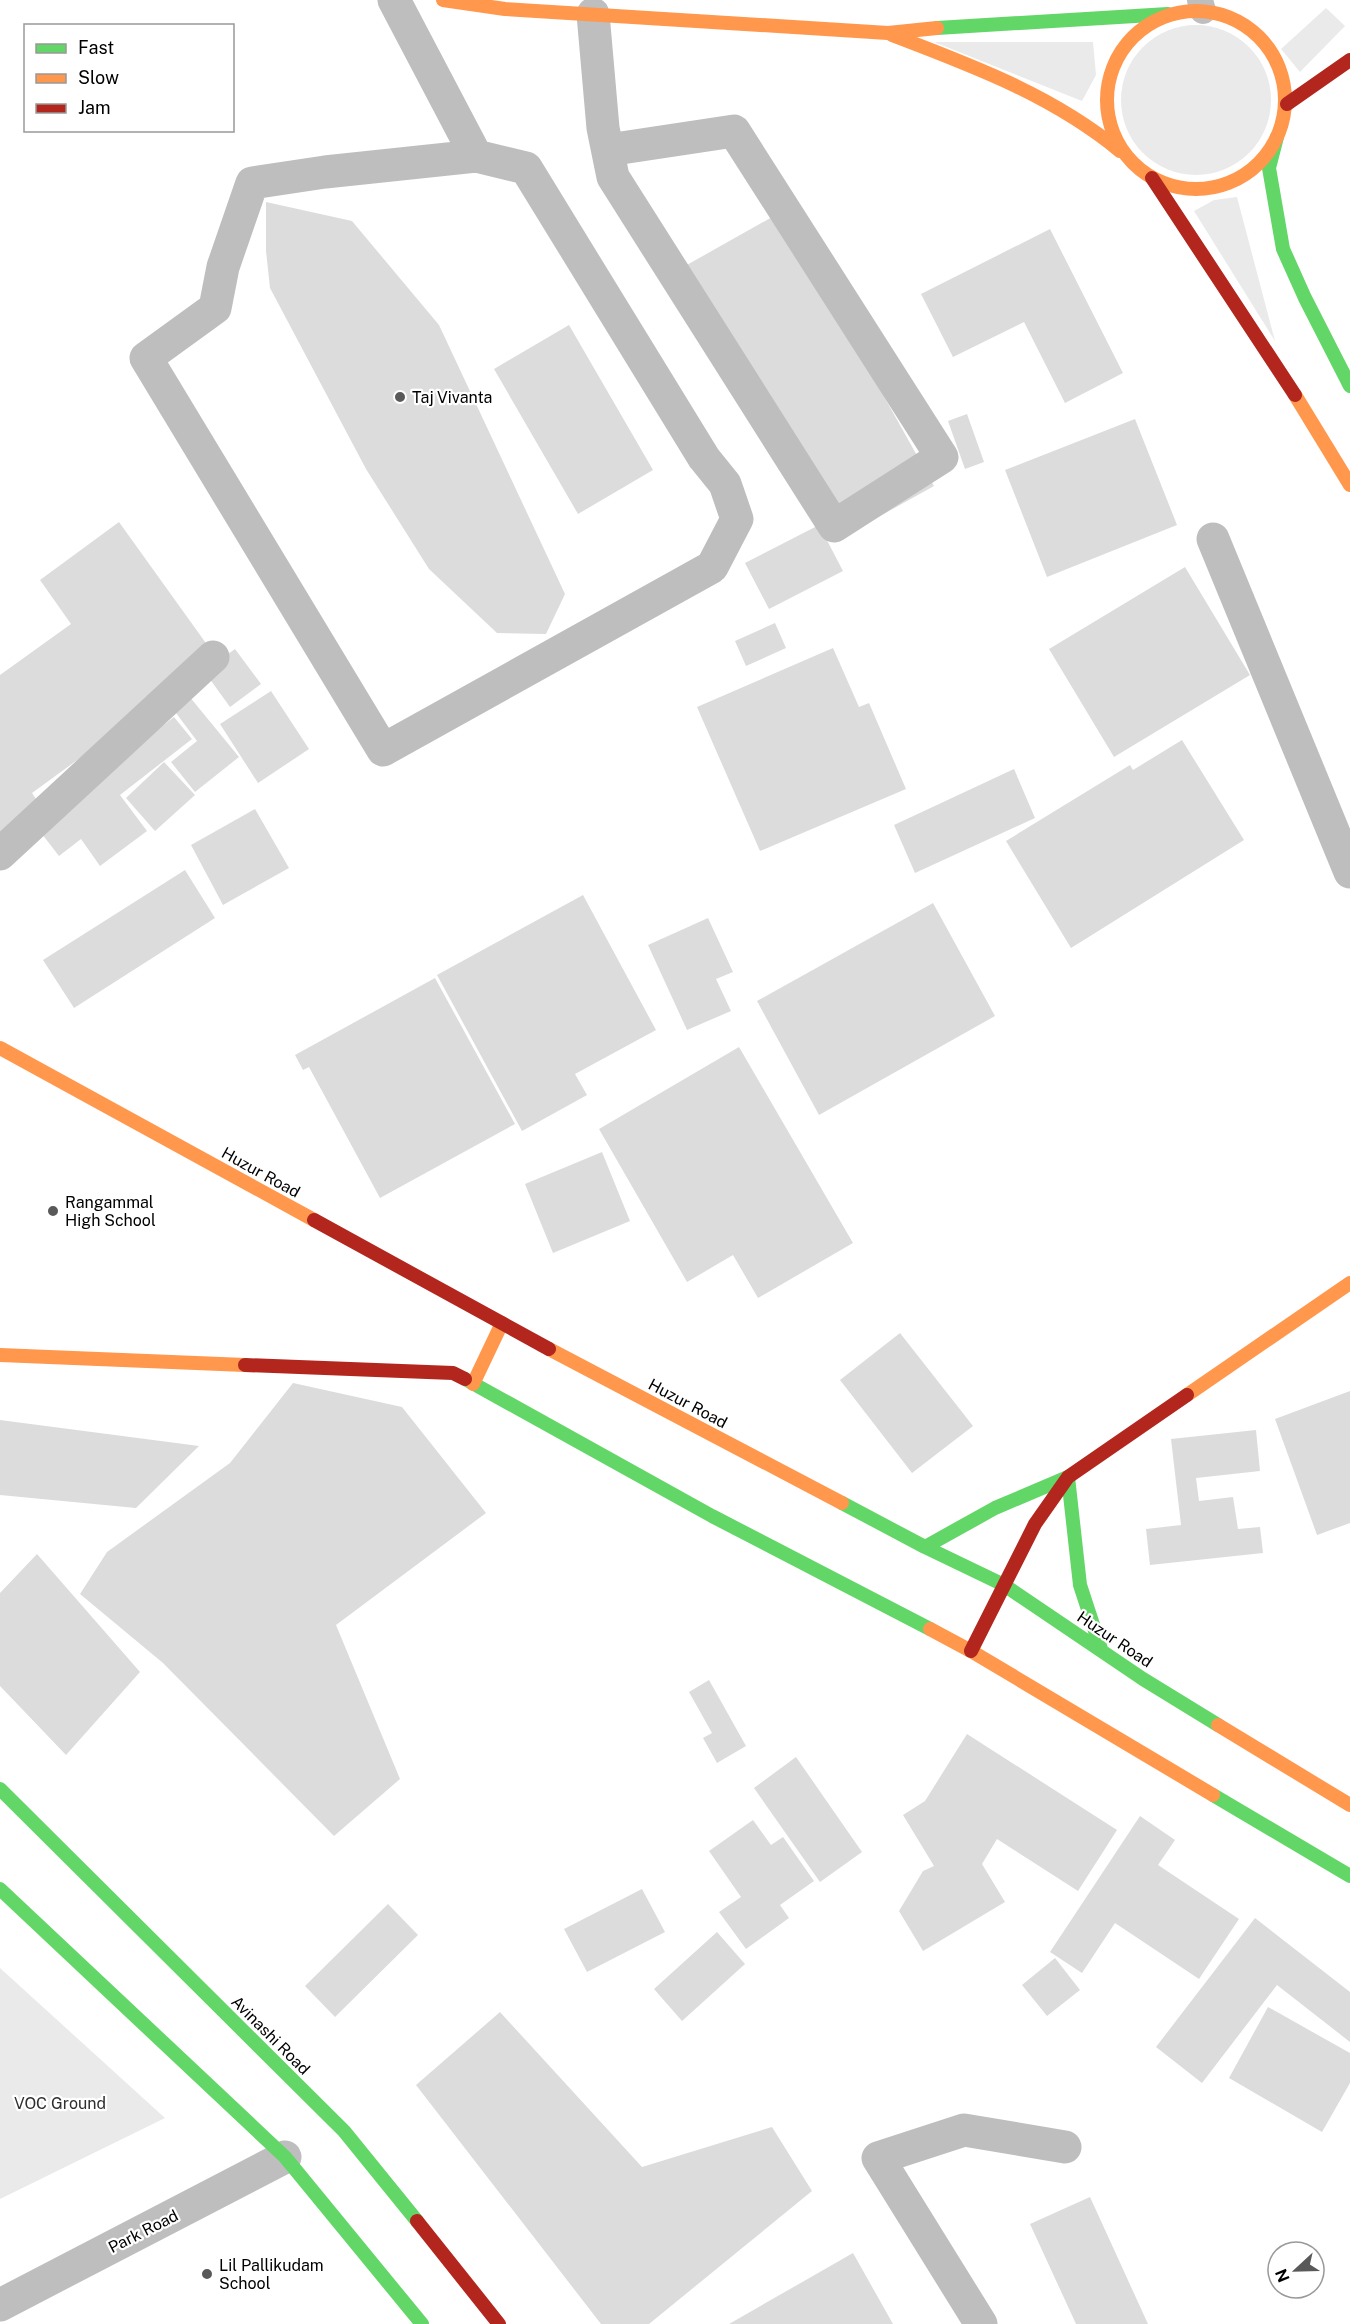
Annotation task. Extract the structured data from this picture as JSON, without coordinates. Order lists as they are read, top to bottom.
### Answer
{
  "streets": {
    "main road": ["Huzur Road", "Avinashi Road"],
    "street": ["Park Road"]
  },
  "parks": ["VOC Ground"],
  "places": ["Taj Vivanta", "Rangammal High School", "Lil Pallikudam School"],
  "legend": ["Fast", "Slow", "Jam"],
  "north": "left"
}
